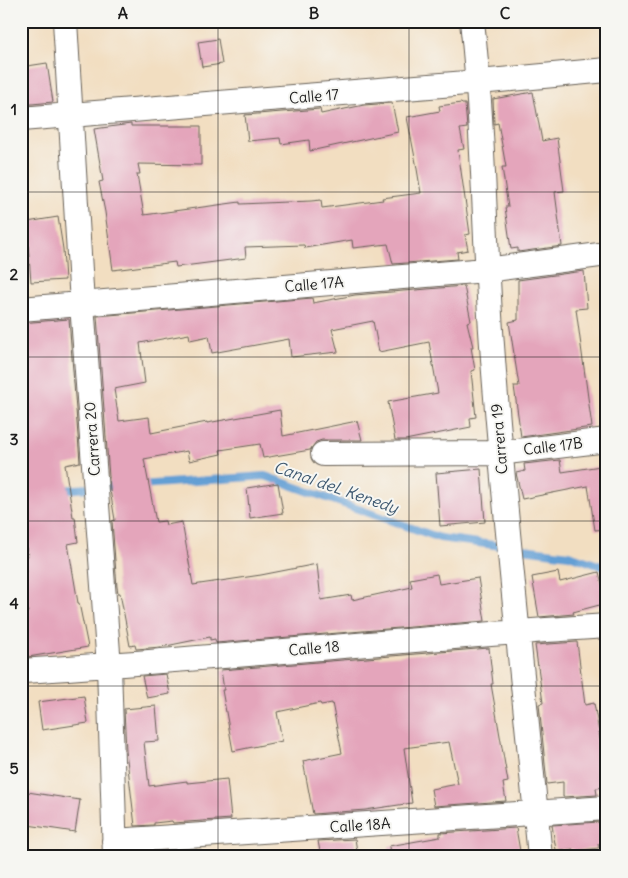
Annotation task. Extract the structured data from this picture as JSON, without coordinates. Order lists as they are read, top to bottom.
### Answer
{
  "streets": {
    "street": [
      "Calle 17",
      "Calle 17A",
      "Carrera 20",
      "Carrera 19",
      "Calle 17B",
      "Calle 18",
      "Calle 18A"
    ]
  },
  "crossings": [
    ["Calle 17", "Carrera 20"],
    ["Calle 17", "Carrera 19"],
    ["Calle 17A", "Carrera 20"],
    ["Calle 17A", "Carrera 19"],
    ["Carrera 20", "Calle 18"],
    ["Carrera 20", "Calle 18A"],
    ["Carrera 19", "Calle 17B"],
    ["Carrera 19", "Calle 18"],
    ["Carrera 19", "Calle 18A"]
  ],
  "water": ["Canal deL Kenedy"],
  "grid": {
    "columns": ["A", "B", "C"],
    "rows": [
      "1",
      "2",
      "3",
      "4",
      "5"
    ]
  }
}
